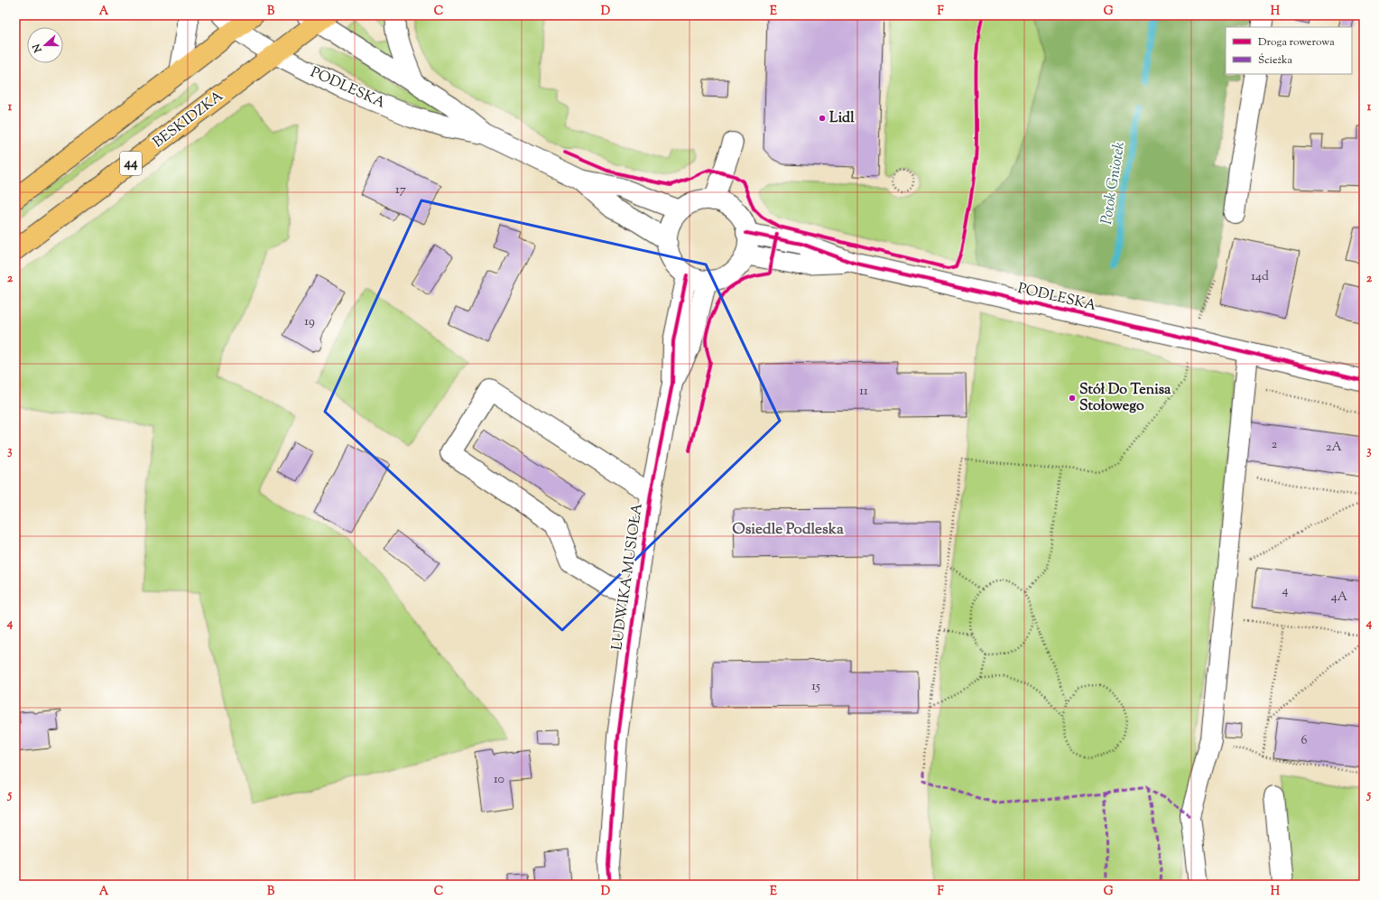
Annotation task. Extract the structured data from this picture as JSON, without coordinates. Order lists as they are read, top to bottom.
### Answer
{
  "streets": {
    "main road": ["BESKIDZKA", "44"],
    "street": ["PODLESKA", "LUDWIKA MUSIOŁA"]
  },
  "crossings": [
    ["PODLESKA", "BESKIDZKA"],
    ["PODLESKA", "LUDWIKA MUSIOŁA"]
  ],
  "districts": ["Osiedle Podleska"],
  "water": ["Potok Gniotek"],
  "places": ["Lidl", "Stół Do Tenisa Stołowego"],
  "house_numbers": [
    "17",
    "14d",
    "19",
    "11",
    "2",
    "2A",
    "4",
    "4A",
    "15",
    "6",
    "10"
  ],
  "legend": ["Droga rowerowa", "Ścieżka"],
  "north": "left",
  "grid": {
    "columns": [
      "A",
      "B",
      "C",
      "D",
      "E",
      "F",
      "G",
      "H"
    ],
    "rows": [
      "1",
      "2",
      "3",
      "4",
      "5"
    ]
  }
}
